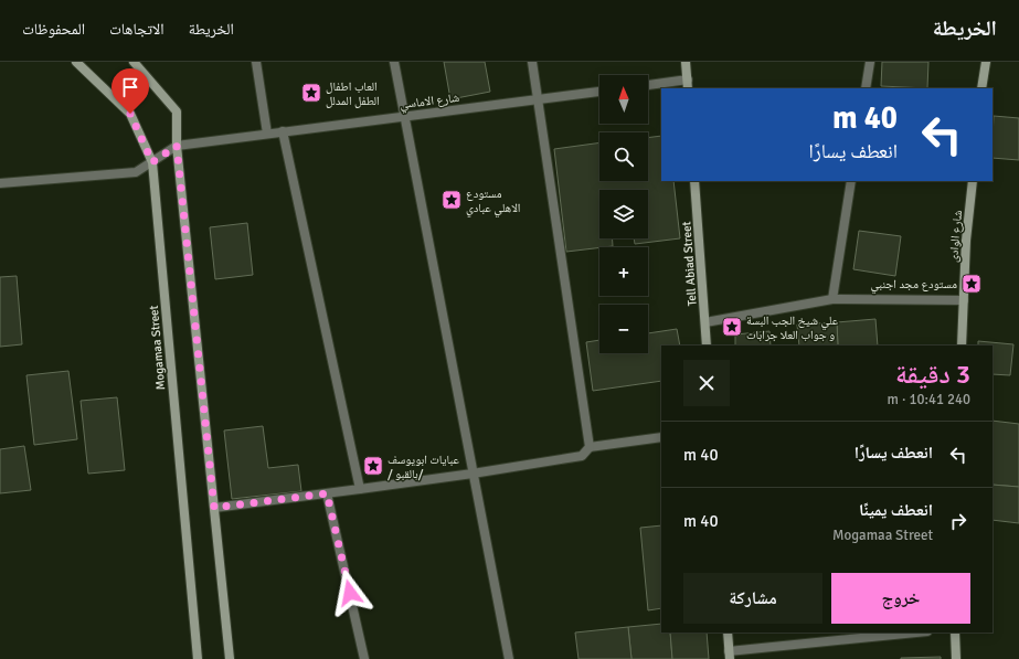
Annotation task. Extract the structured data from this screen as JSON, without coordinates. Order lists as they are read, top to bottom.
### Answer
{
  "streets": {
    "main road": ["شارع الوادى", "Tell Abiad Street", "Mogamaa Street"],
    "street": ["شارع الاماسي"]
  },
  "places": {
    "place": [
      "العاب اطفال الطفل المدلل",
      "مستودع الاهلي عبادي",
      "مستودع مجد اجنبي",
      "علي شيخ الجب البسة و جواب العلا جرابات",
      "عبايات ابويوسف / بالقبو/"
    ]
  },
  "north": "top",
  "page": {
    "header": "الخريطة",
    "nav": ["الخريطة", "الاتجاهات", "المحفوظات"],
    "map_buttons": ["+", "−"],
    "turn": ["40 m", "انعطف يسارًا"],
    "heading": ["3 دقيقة", "240 m · 10:41"],
    "list": [
      {
        "name": "انعطف يسارًا",
        "value": "40 m"
      },
      {
        "name": "انعطف يمينًا",
        "note": "Mogamaa Street",
        "value": "40 m"
      }
    ],
    "buttons": ["خروج", "مشاركة"]
  }
}
